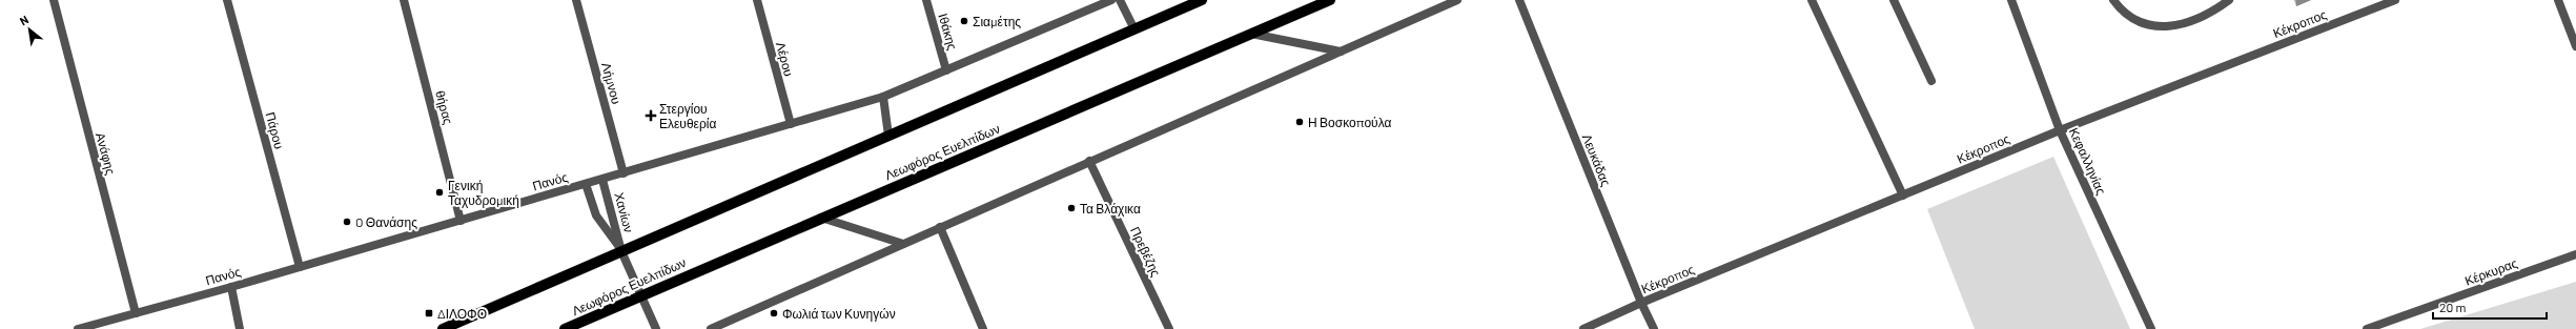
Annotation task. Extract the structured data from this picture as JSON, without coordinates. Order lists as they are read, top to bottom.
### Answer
{
  "streets": {
    "main road": ["Λεωφόρος Ευελπίδων"],
    "street": [
      "Κέκροπος",
      "Ιθάκης",
      "Λέρου",
      "Λήμνου",
      "θήρας",
      "Πάρου",
      "Ανάφης",
      "Λευκάδας",
      "Κεφαλληνίας",
      "Πανός",
      "Χανίων",
      "Πρεβέζης",
      "Κέρκυρας"
    ]
  },
  "crossings": [
    ["Κέκροπος", "Λευκάδας"],
    ["Κέκροπος", "Κεφαλληνίας"],
    ["Ιθάκης", "Πανός"],
    ["Λέρου", "Πανός"],
    ["Λήμνου", "Πανός"],
    ["θήρας", "Πανός"],
    ["Πάρου", "Πανός"],
    ["Λεωφόρος Ευελπίδων", "Χανίων"],
    ["Ανάφης", "Πανός"],
    ["Πανός", "Χανίων"]
  ],
  "places": {
    "other": [
      "Σιαμέτης",
      "Η Βοσκοπούλα",
      "Γενική Ταχυδρομική",
      "Τα Βλάχικα",
      "O Θανάσης",
      "Φωλιά των Κυνηγών"
    ],
    "health": ["Στεργίου Ελευθερία"],
    "transit": ["ΔΙΛΟΦΟ"]
  },
  "scale_bar": "20 m",
  "north": "top left"
}
